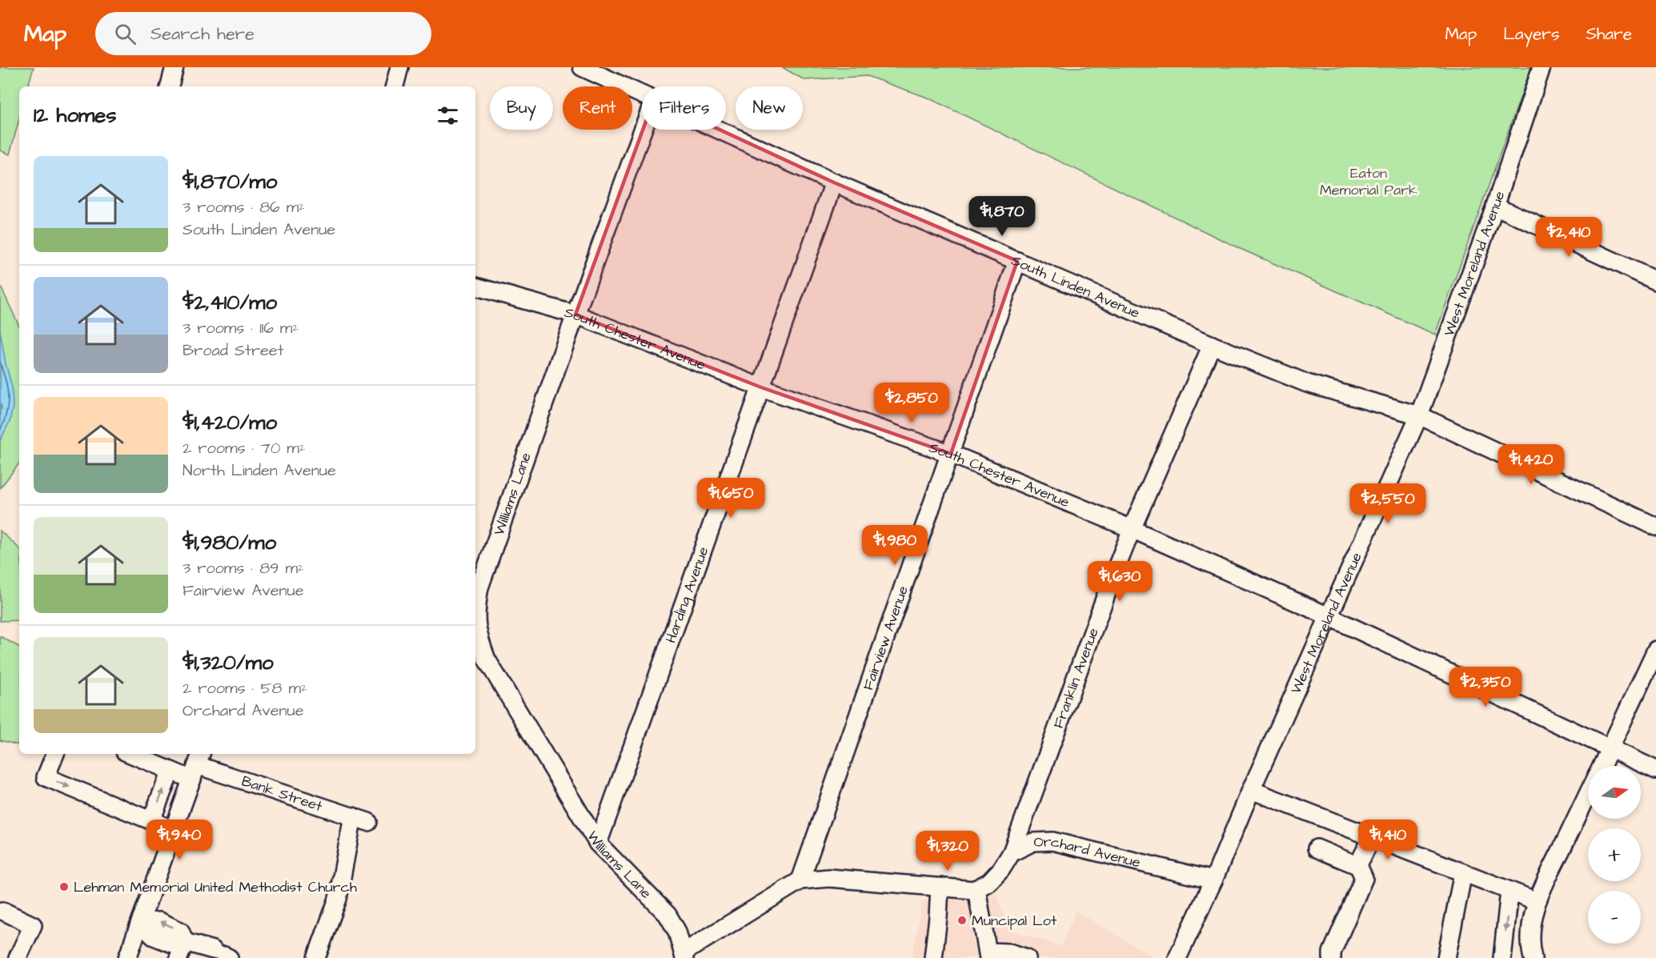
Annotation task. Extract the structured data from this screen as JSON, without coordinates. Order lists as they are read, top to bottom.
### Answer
{
  "streets": {
    "street": [
      "West Moreland Avenue",
      "South Linden Avenue",
      "South Chester Avenue",
      "Williams Lane",
      "Harding Avenue",
      "Fairview Avenue",
      "Franklin Avenue",
      "Bank Street",
      "Orchard Avenue"
    ]
  },
  "crossings": [
    ["West Moreland Avenue", "South Linden Avenue"],
    ["West Moreland Avenue", "South Chester Avenue"],
    ["West Moreland Avenue", "Orchard Avenue"],
    ["South Linden Avenue", "Harding Avenue"],
    ["South Linden Avenue", "Fairview Avenue"],
    ["South Linden Avenue", "Franklin Avenue"],
    ["South Chester Avenue", "Williams Lane"],
    ["South Chester Avenue", "Harding Avenue"],
    ["South Chester Avenue", "Fairview Avenue"],
    ["South Chester Avenue", "Franklin Avenue"],
    ["Williams Lane", "Harding Avenue"],
    ["Franklin Avenue", "Orchard Avenue"]
  ],
  "parks": ["Eaton Memorial Park"],
  "places": ["Lehman Memorial United Methodist Church", "Muncipal Lot"],
  "north": "right",
  "page": {
    "header": "Map",
    "search": "Search here",
    "nav": ["Map", "Layers", "Share"],
    "chip": [
      "Buy",
      "Rent",
      "Filters",
      "New"
    ],
    "heading": "12 homes",
    "list": [
      {
        "name": "$1,870/mo",
        "note": "3 rooms · 86 m² · South Linden Avenue"
      },
      {
        "name": "$2,410/mo",
        "note": "3 rooms · 116 m² · Broad Street"
      },
      {
        "name": "$1,420/mo",
        "note": "2 rooms · 70 m² · North Linden Avenue"
      },
      {
        "name": "$1,980/mo",
        "note": "3 rooms · 89 m² · Fairview Avenue"
      },
      {
        "name": "$1,320/mo",
        "note": "2 rooms · 58 m² · Orchard Avenue"
      }
    ],
    "price": [
      "$1,870",
      "$2,410",
      "$2,850",
      "$1,420",
      "$1,650",
      "$2,550",
      "$1,980",
      "$1,630",
      "$2,350",
      "$1,940",
      "$1,410",
      "$1,320"
    ],
    "map_buttons": ["+", "−"]
  }
}
